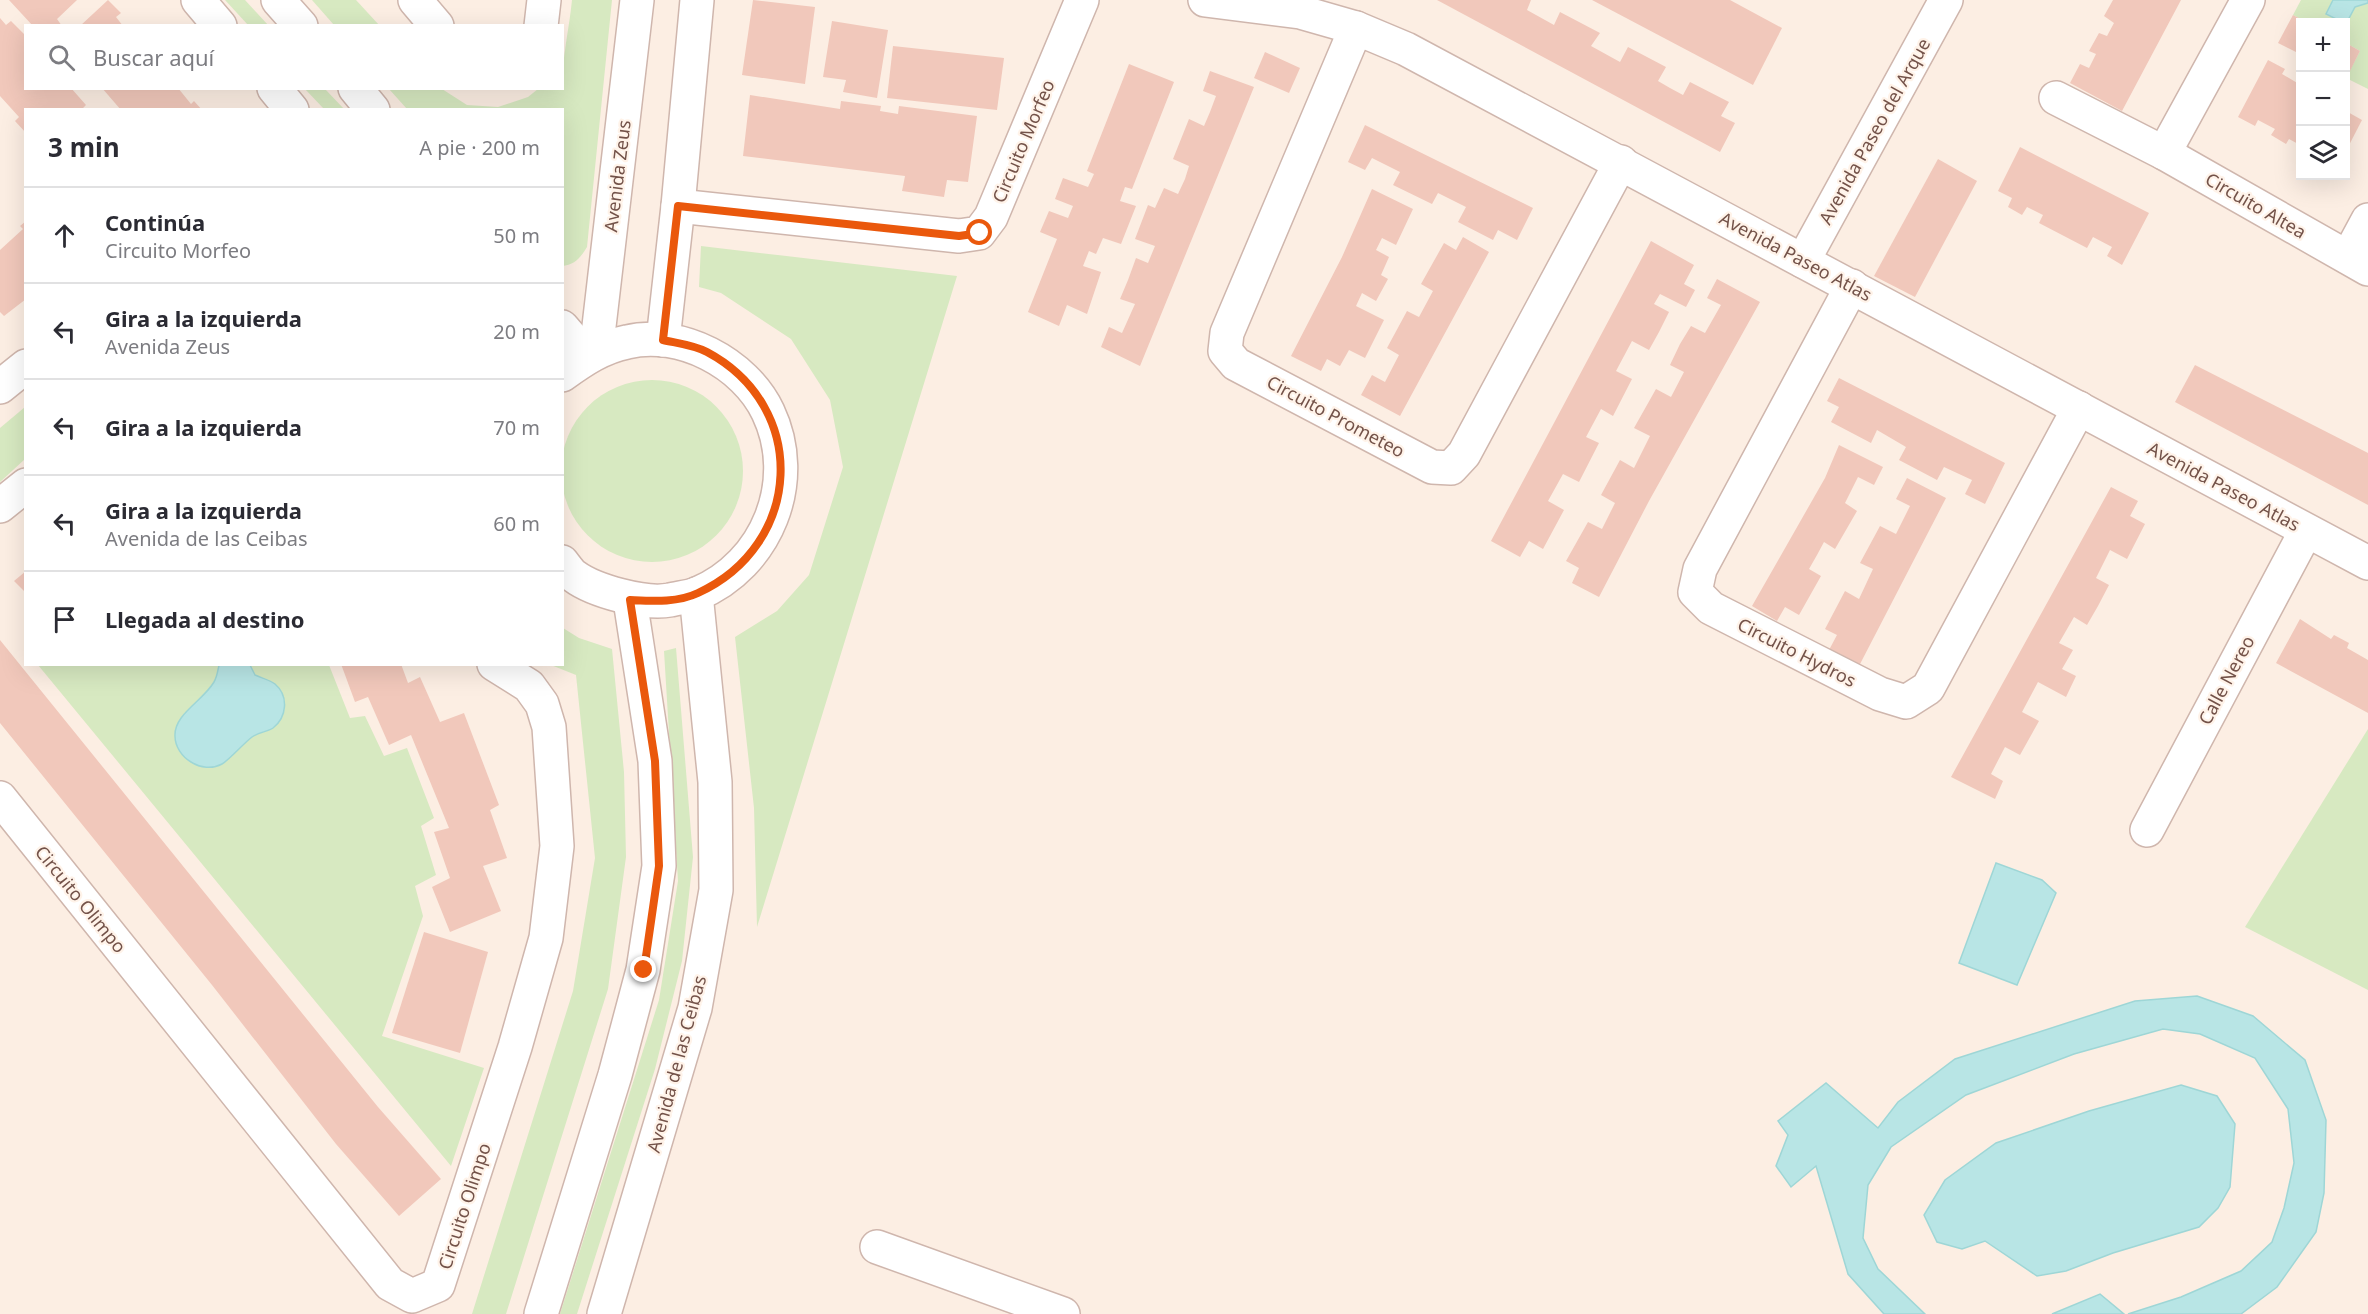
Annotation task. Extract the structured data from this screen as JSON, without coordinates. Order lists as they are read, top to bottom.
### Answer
{
  "streets": {
    "street": [
      "Avenida Paseo del Arque",
      "Circuito Morfeo",
      "Avenida Zeus",
      "Circuito Altea",
      "Avenida Paseo Atlas",
      "Circuito Prometeo",
      "Circuito Hydros",
      "Calle Nereo",
      "Circuito Olimpo",
      "Avenida de las Ceibas"
    ]
  },
  "crossings": [
    ["Avenida Paseo del Arque", "Avenida Paseo Atlas"],
    ["Avenida Paseo Atlas", "Circuito Prometeo"],
    ["Avenida Paseo Atlas", "Circuito Hydros"],
    ["Avenida Paseo Atlas", "Calle Nereo"]
  ],
  "page": {
    "map_buttons": ["+", "−"],
    "search": "Buscar aquí",
    "heading": ["3 min", "A pie · 200 m"],
    "list": [
      ["Continúa", "Circuito Morfeo", "50 m"],
      ["Gira a la izquierda", "Avenida Zeus", "20 m"],
      ["Gira a la izquierda", "70 m"],
      ["Gira a la izquierda", "Avenida de las Ceibas", "60 m"],
      "Llegada al destino"
    ]
  }
}
